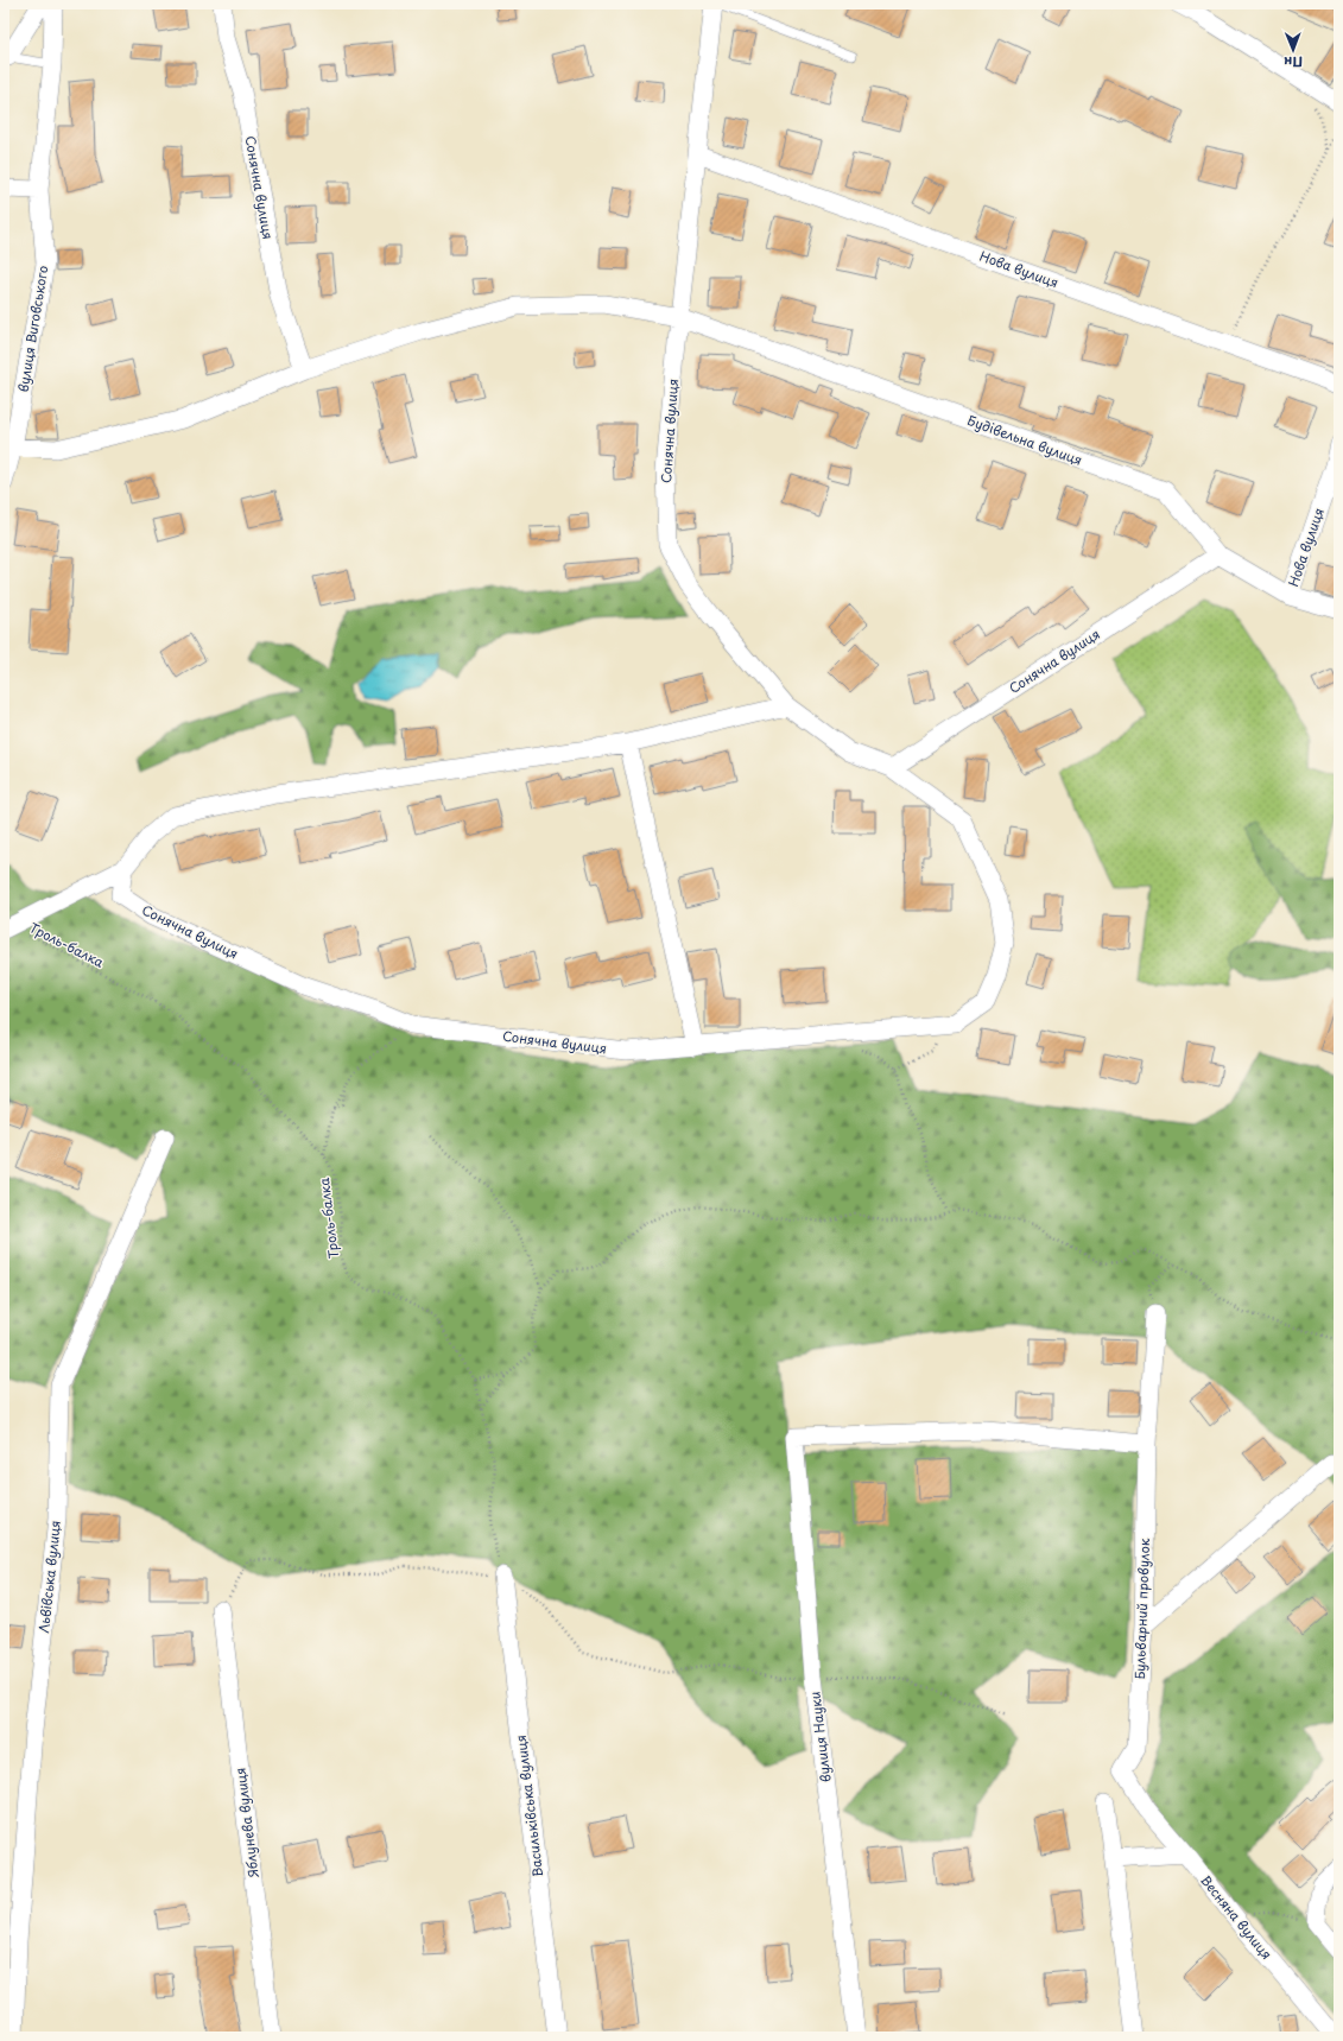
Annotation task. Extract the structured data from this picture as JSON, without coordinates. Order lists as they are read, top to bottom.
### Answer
{
  "streets": {
    "street": [
      "Сонячна вулиця",
      "Нова вулиця",
      "вулиця Виговського",
      "Будівельна вулиця",
      "Львівська вулиця",
      "Бульварний провулок",
      "вулиця Науки",
      "Васильківська вулиця",
      "Яблунева вулиця",
      "Весняна вулиця"
    ],
    "path": ["Троль-балка"]
  },
  "crossings": [
    ["Сонячна вулиця", "Нова вулиця"],
    ["Сонячна вулиця", "Будівельна вулиця"],
    ["Нова вулиця", "Будівельна вулиця"],
    ["Троль-балка", "Васильківська вулиця"],
    ["Бульварний провулок", "вулиця Науки"],
    ["Бульварний провулок", "Весняна вулиця"]
  ],
  "north": "bottom"
}
